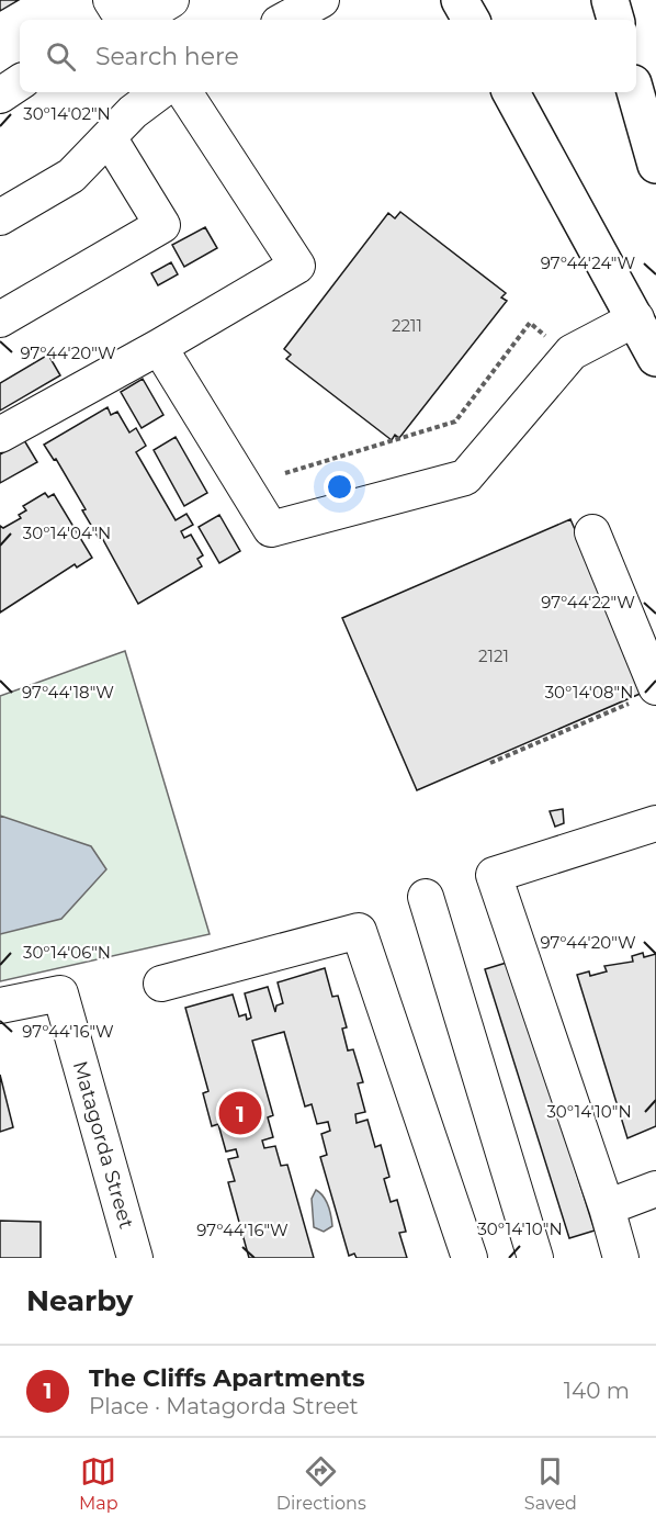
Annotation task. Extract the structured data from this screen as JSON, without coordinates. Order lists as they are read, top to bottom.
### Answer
{
  "streets": {
    "street": ["Matagorda Street"]
  },
  "house_numbers": ["2211", "2121"],
  "page": {
    "search": "Search here",
    "pins": "1",
    "heading": "Nearby",
    "list": [
      {
        "mark": "1",
        "name": "The Cliffs Apartments",
        "note": "Place · Matagorda Street",
        "value": "140 m"
      }
    ],
    "nav": ["Map", "Directions", "Saved"]
  },
  "coordinates": [
    "30°14'02\"N",
    "97°44'24\"W",
    "97°44'20\"W",
    "30°14'04\"N",
    "97°44'22\"W",
    "97°44'18\"W",
    "30°14'08\"N",
    "30°14'06\"N",
    "97°44'16\"W",
    "30°14'10\"N"
  ]
}
